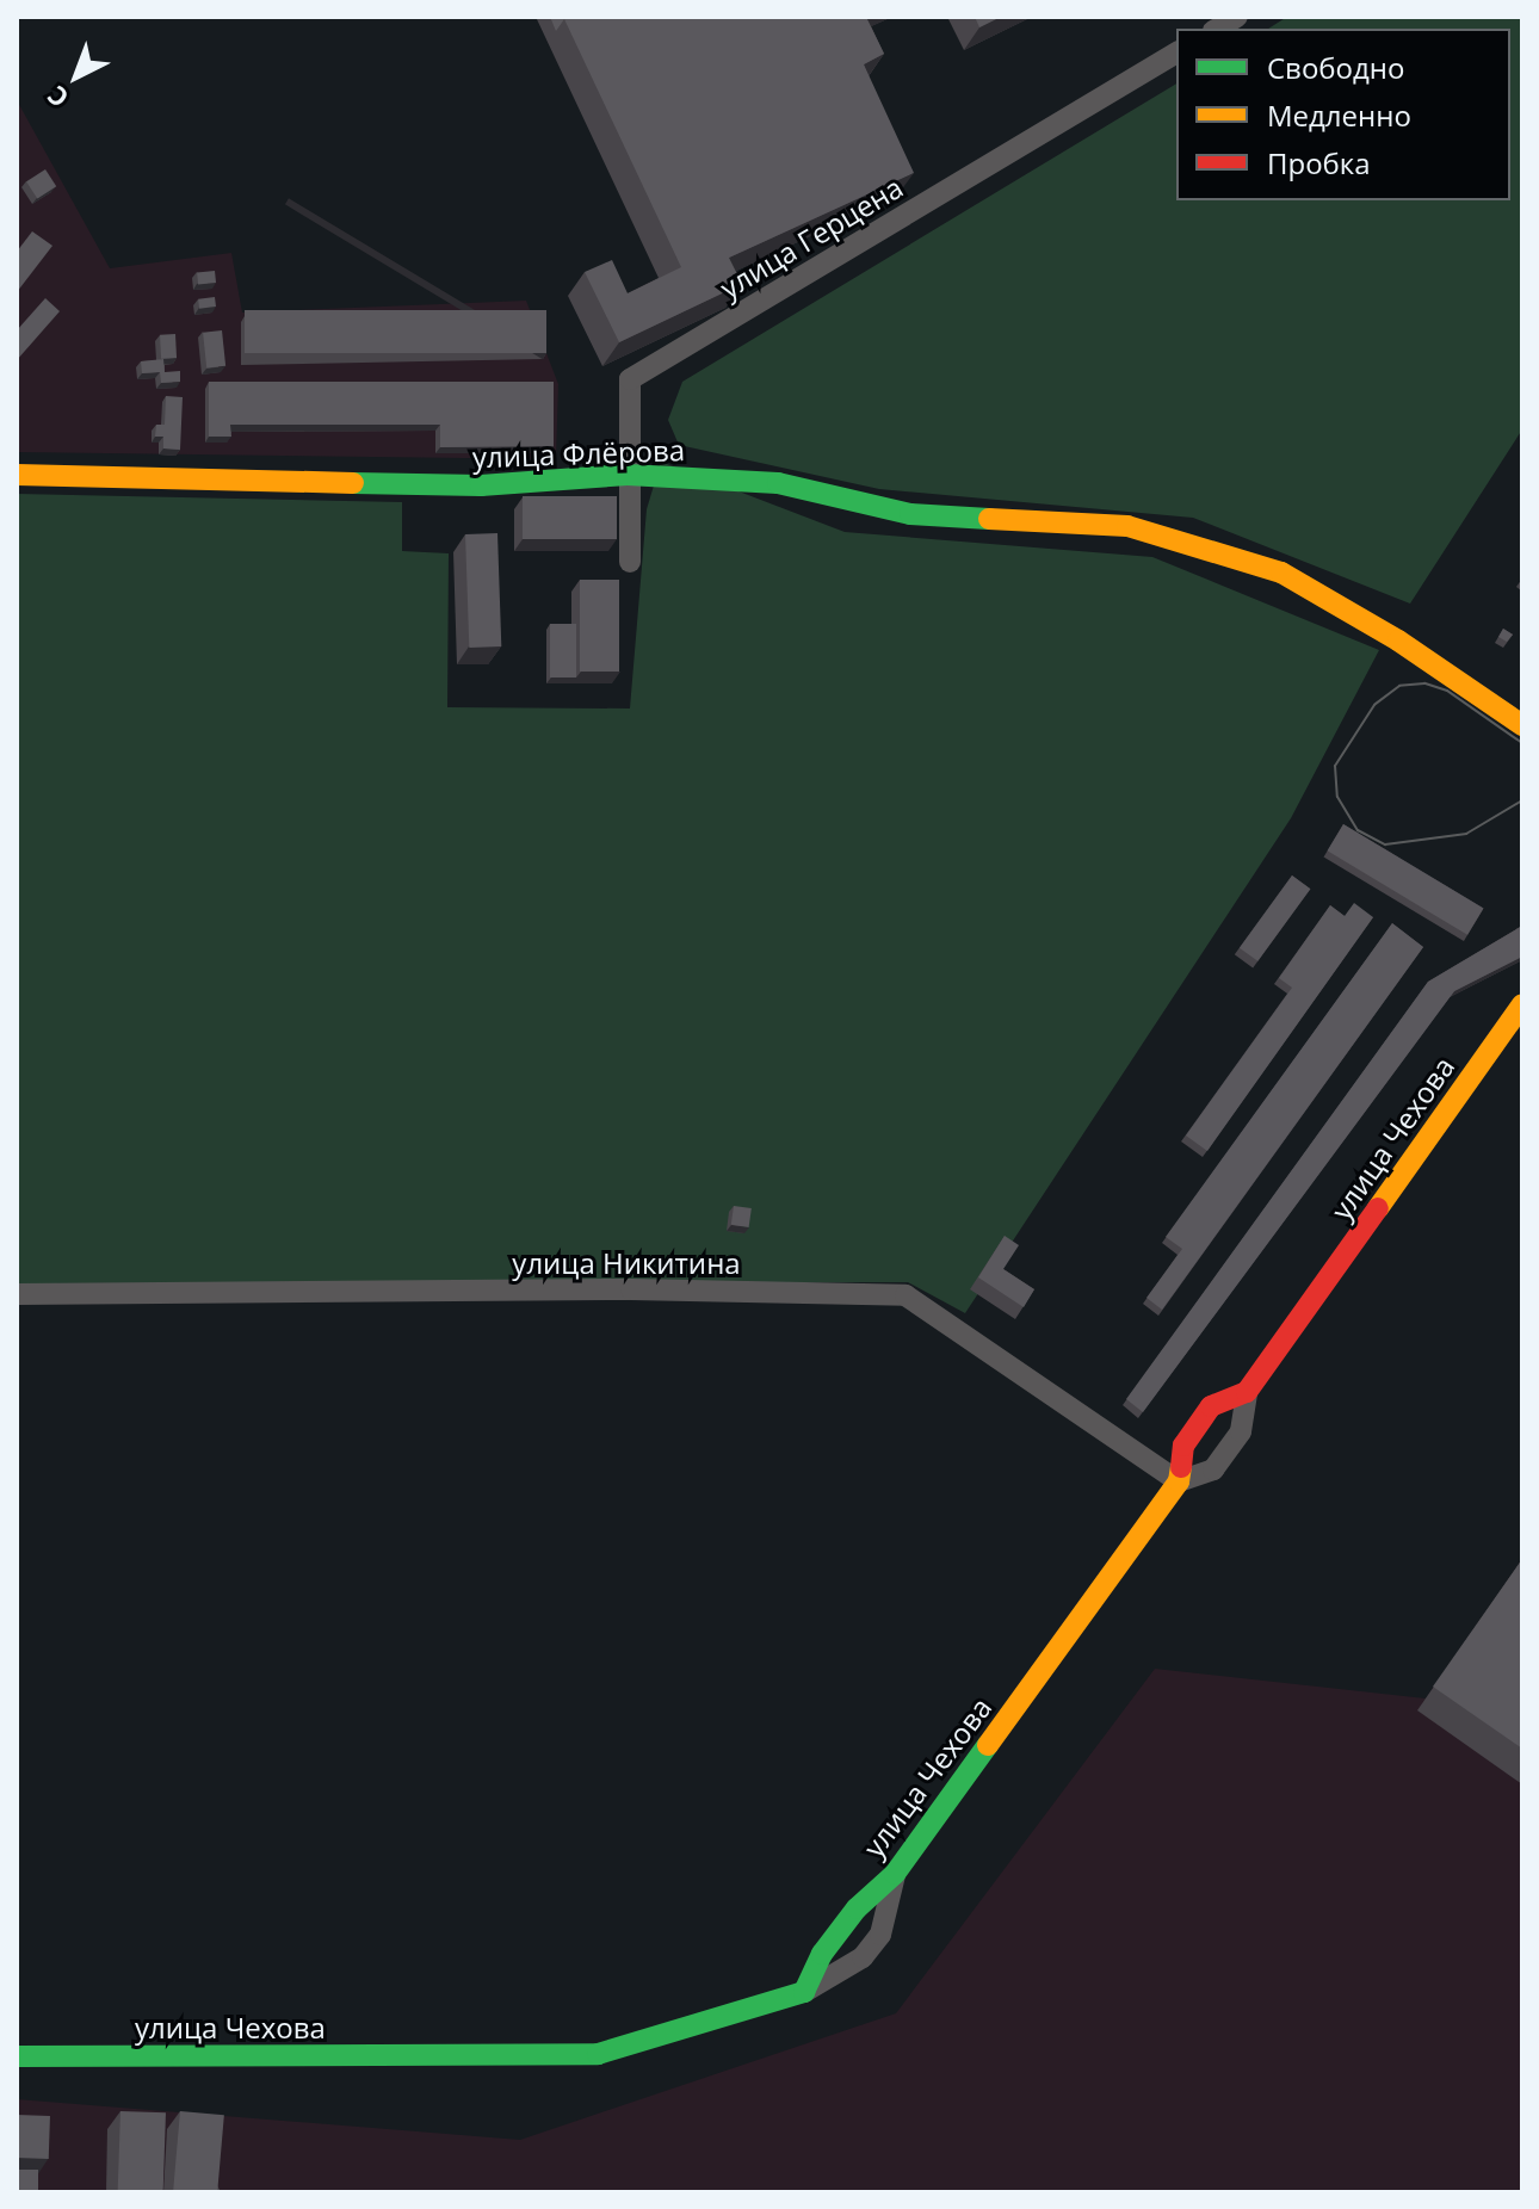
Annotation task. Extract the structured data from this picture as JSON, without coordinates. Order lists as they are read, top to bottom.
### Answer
{
  "streets": {
    "street": [
      "улица Герцена",
      "улица Флёрова",
      "улица Чехова",
      "улица Никитина"
    ]
  },
  "crossings": [
    ["улица Герцена", "улица Флёрова"],
    ["улица Чехова", "улица Никитина"]
  ],
  "legend": ["Свободно", "Медленно", "Пробка"],
  "north": "bottom left"
}
